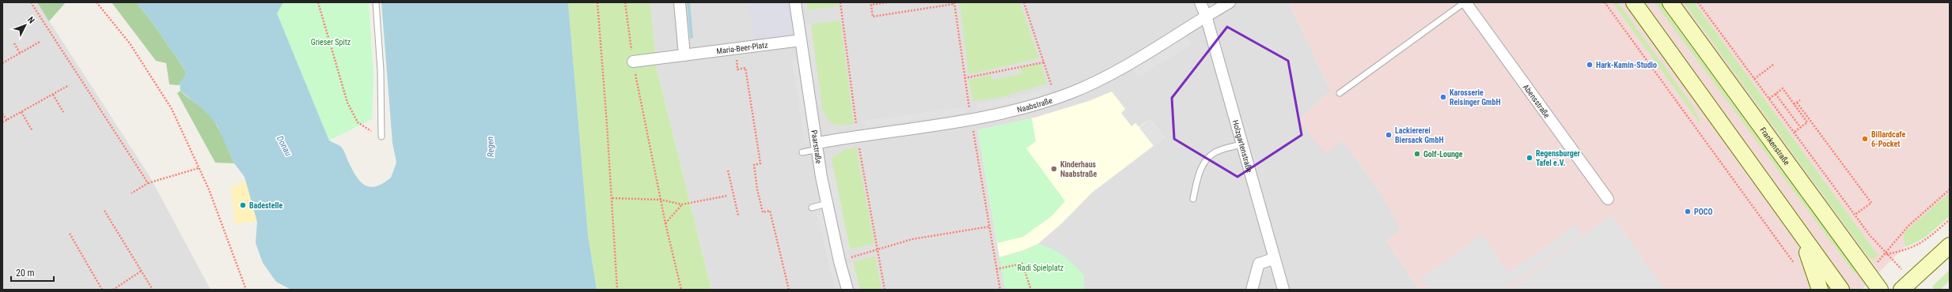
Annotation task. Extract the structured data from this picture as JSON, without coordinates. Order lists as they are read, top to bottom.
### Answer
{
  "streets": {
    "main road": ["Frankenstraße"],
    "street": [
      "Maria-Beer-Platz",
      "Abensstraße",
      "Naabstraße",
      "Holzgartenstraße",
      "Paarstraße"
    ]
  },
  "crossings": [
    ["Maria-Beer-Platz", "Paarstraße"],
    ["Naabstraße", "Holzgartenstraße"],
    ["Naabstraße", "Paarstraße"]
  ],
  "water": ["Donau", "Regen"],
  "parks": ["Grieser Spitz", "Radi Spielplatz"],
  "places": [
    "Hark-Kamin-Studio",
    "Karosserie Reisinger GmbH",
    "Lackiererei Biersack GmbH",
    "Billardcafe 6-Pocket",
    "Golf-Lounge",
    "Regensburger Tafel e.V.",
    "Kinderhaus Naabstraße",
    "Badestelle",
    "POCO"
  ],
  "scale_bar": "20 m",
  "north": "top right"
}
